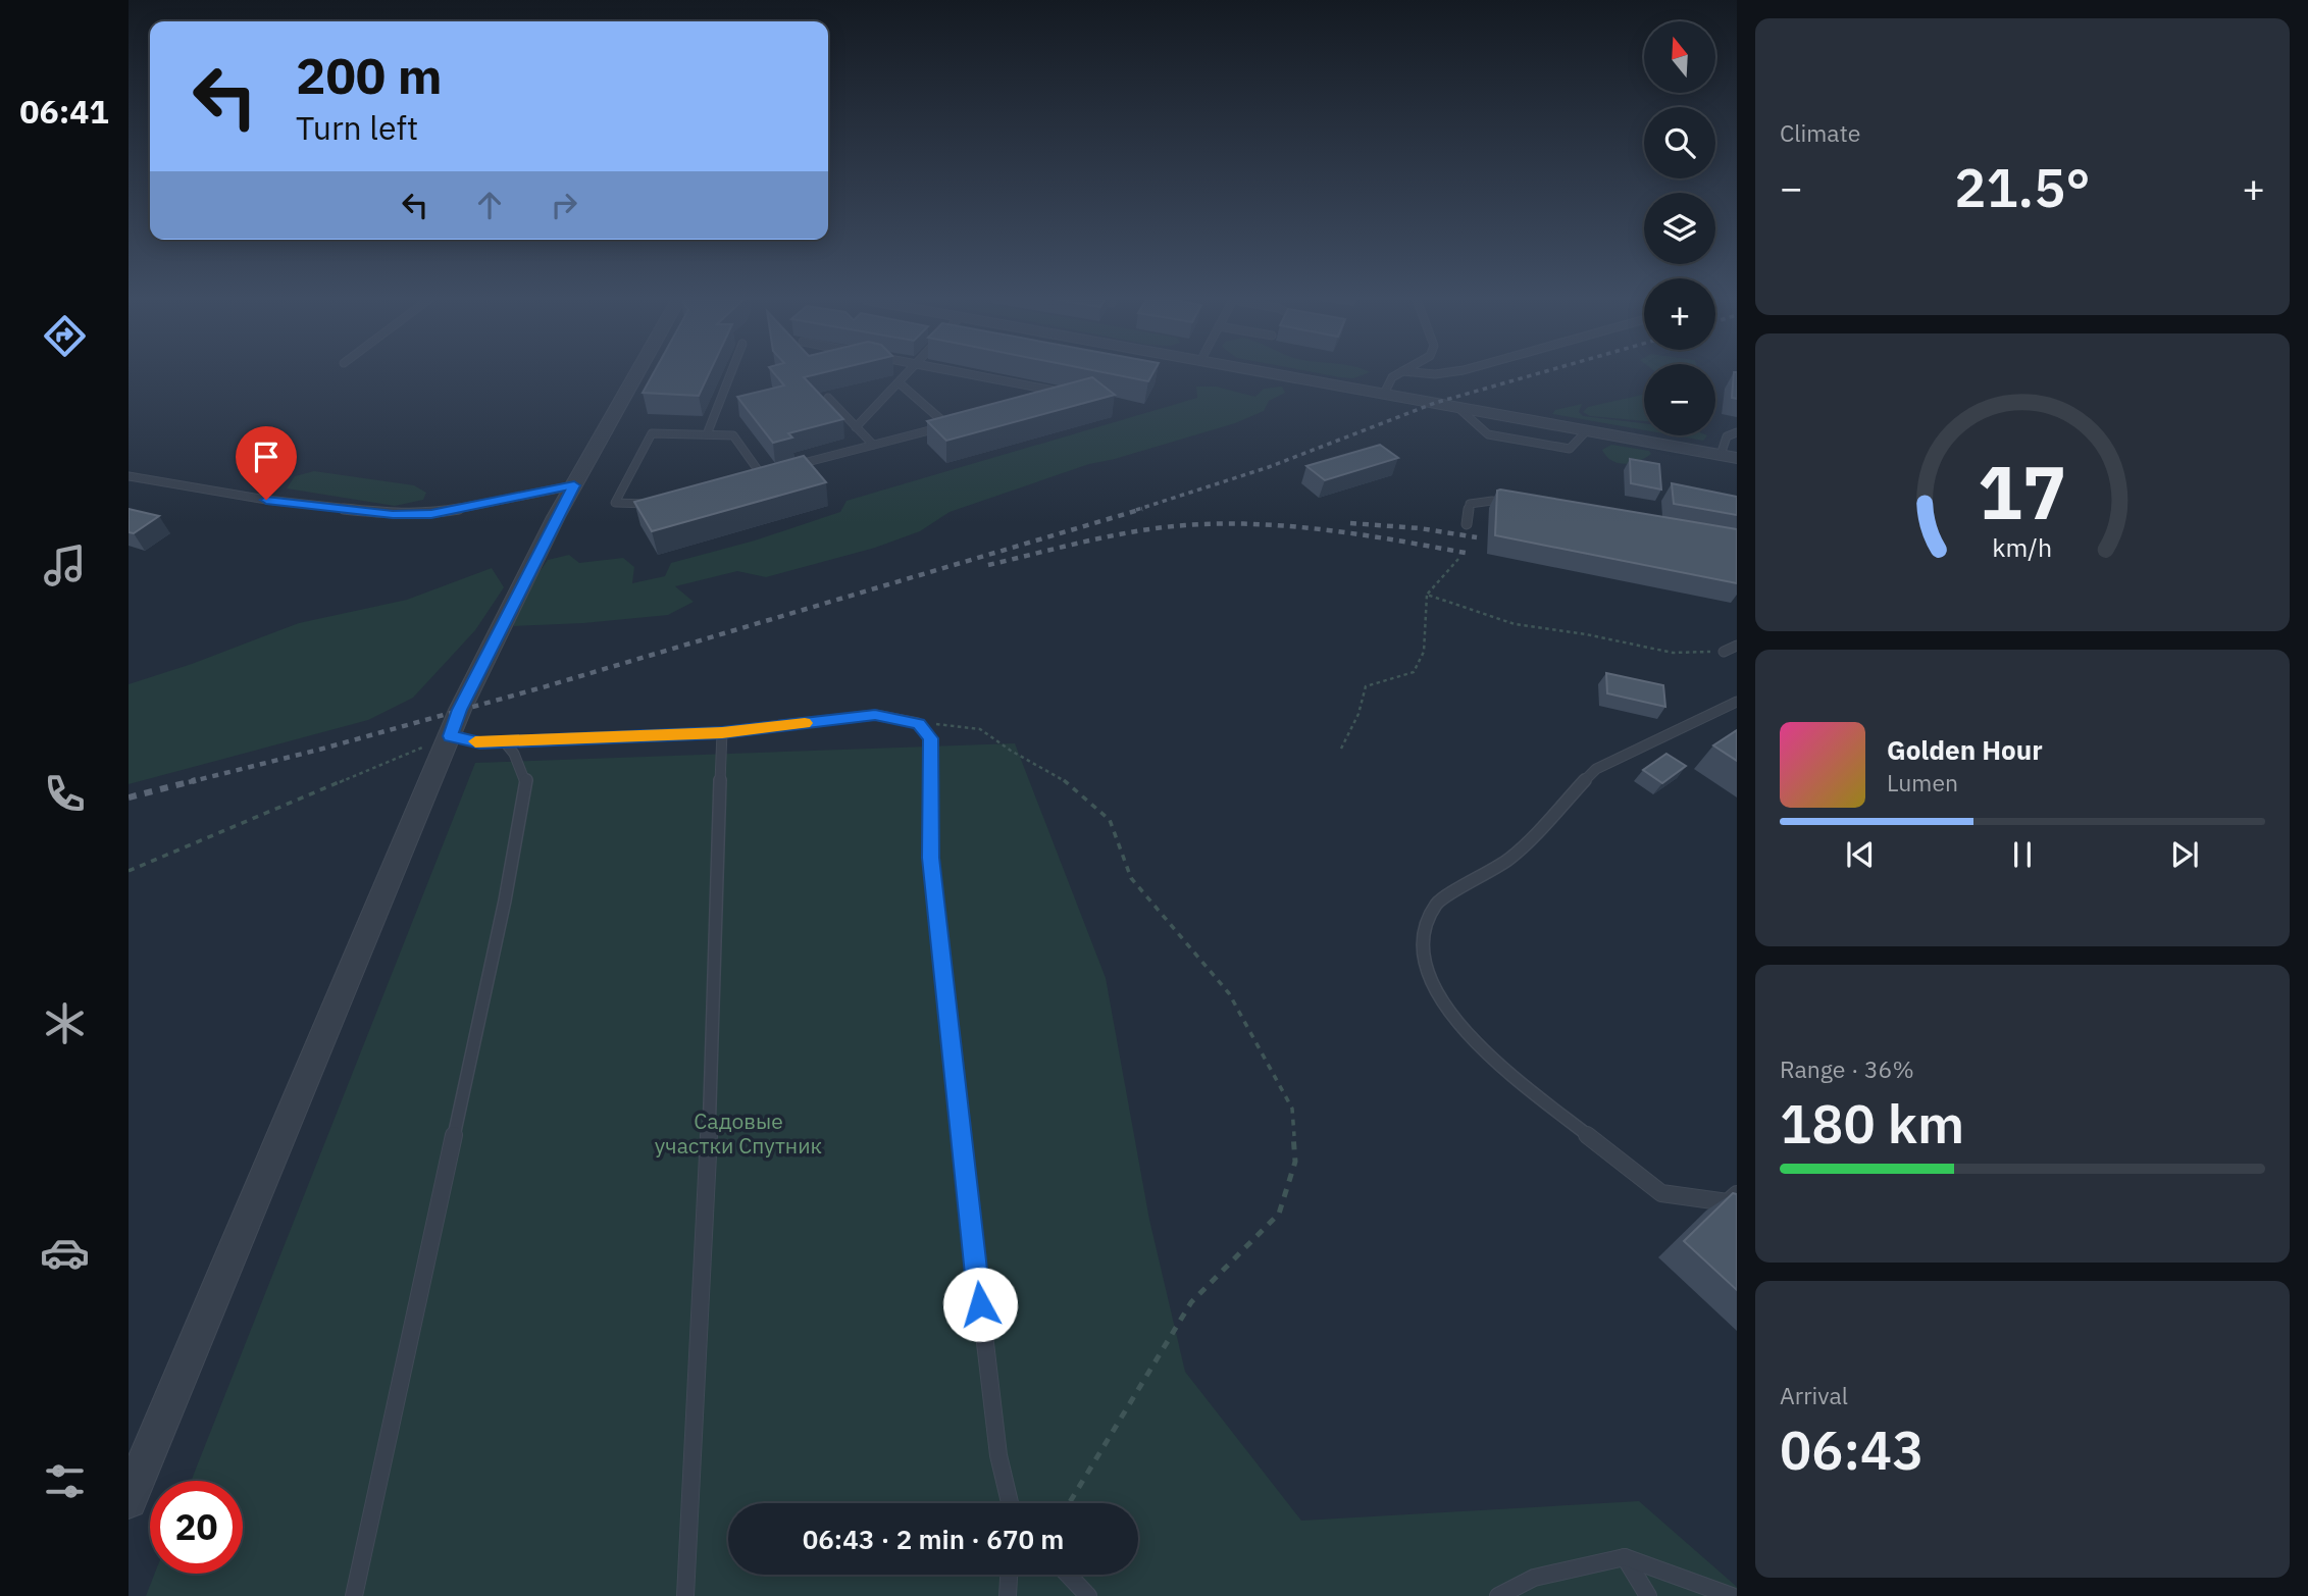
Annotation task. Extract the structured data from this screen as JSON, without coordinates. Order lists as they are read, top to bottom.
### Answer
{
  "parks": ["Садовые участки Спутник"],
  "north": "top",
  "page": {
    "tabs": "06:41",
    "tile": [
      "Climate",
      ["Range · 36%", "180 km"],
      ["Arrival", "06:43"]
    ],
    "map_buttons": ["+", "−"],
    "turn": ["200 m", "Turn left"],
    "heat": ["−", "21.5°", "+"],
    "song": ["Golden Hour", "Lumen"],
    "limit": "20",
    "trip": "06:43 · 2 min · 670 m",
    "gauge": ["17", "km/h"]
  }
}
